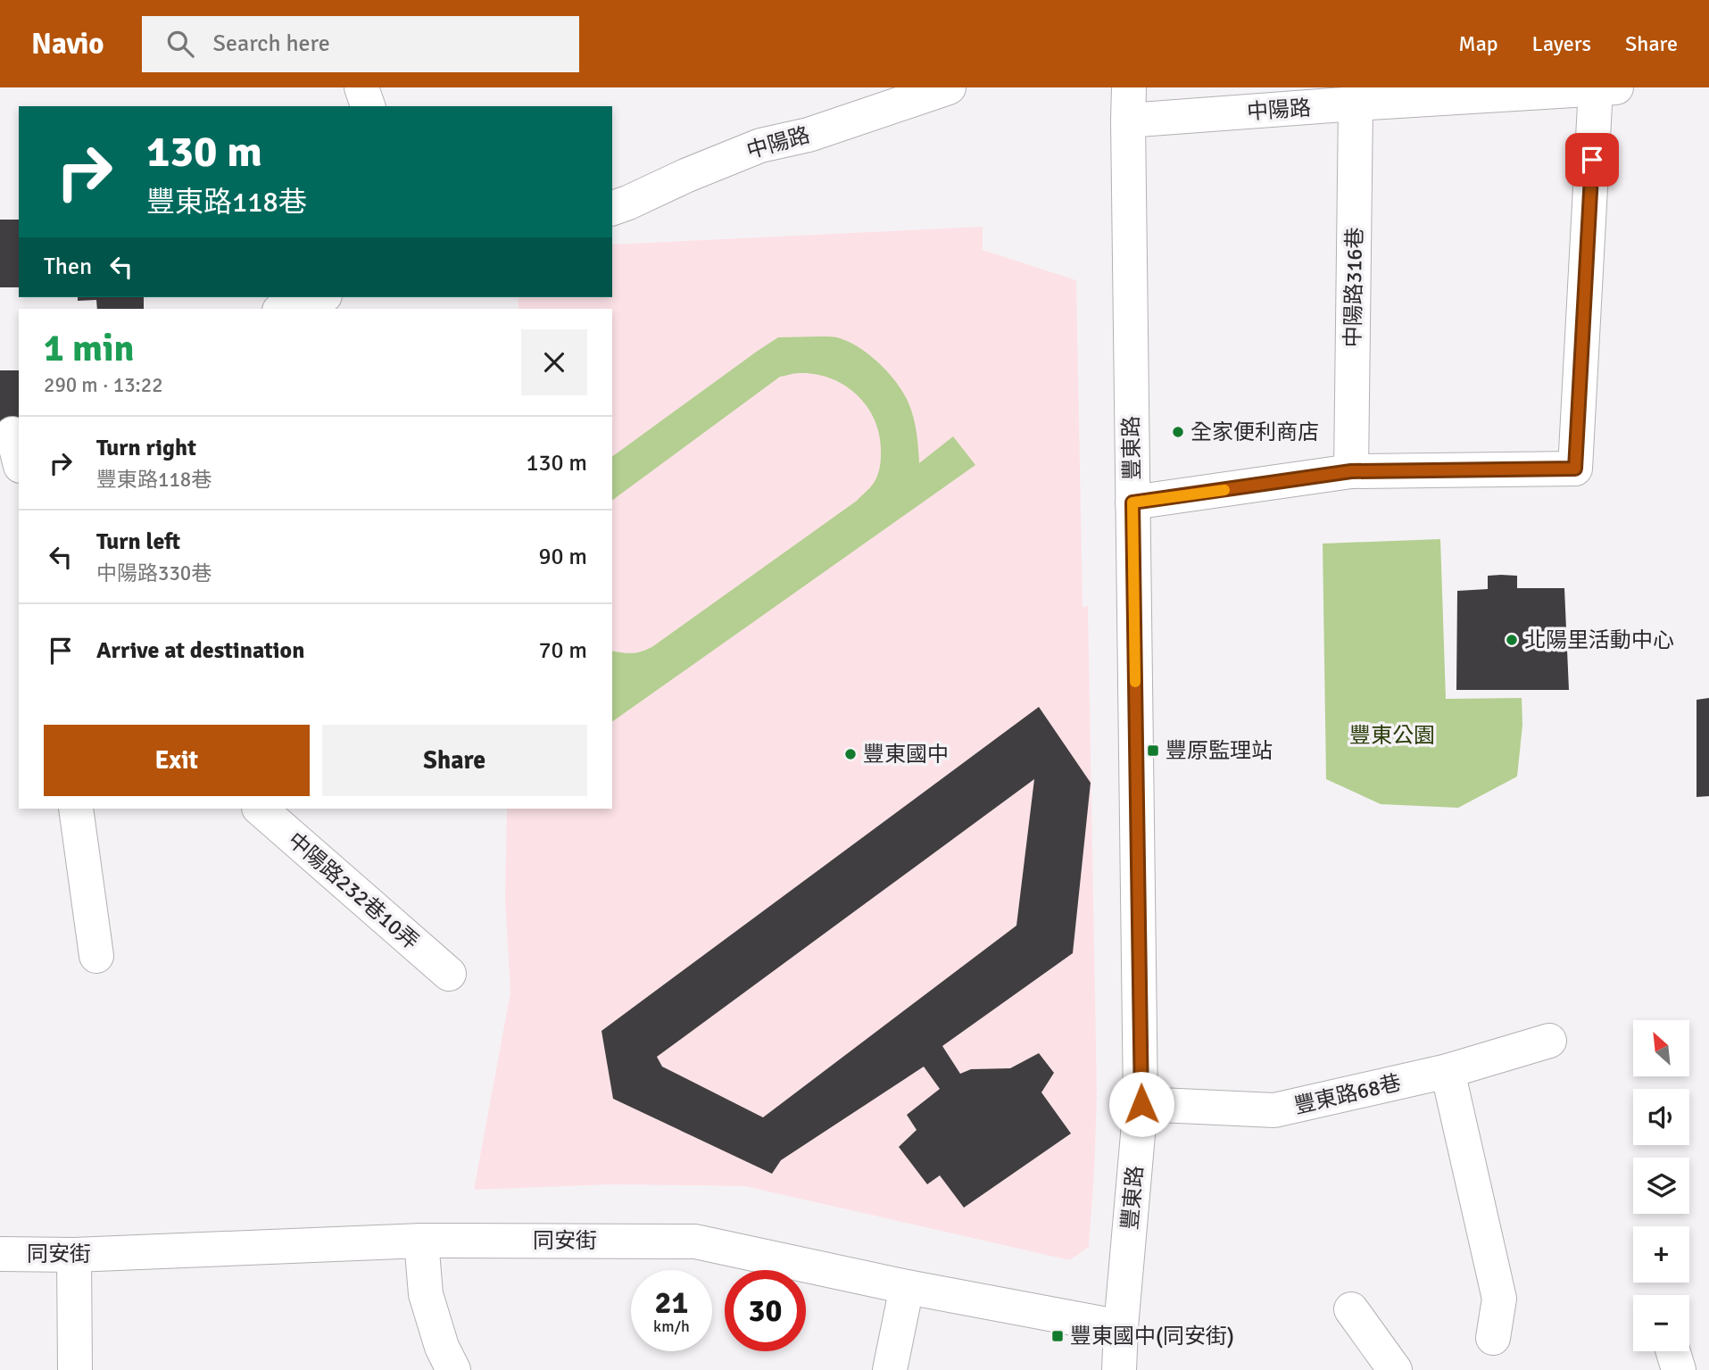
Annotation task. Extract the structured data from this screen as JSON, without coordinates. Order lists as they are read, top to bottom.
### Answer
{
  "streets": {
    "street": [
      "中陽路",
      "中陽路316巷",
      "豐東路",
      "中陽路232巷10弄",
      "豐東路68巷",
      "同安街"
    ]
  },
  "crossings": [
    ["中陽路", "中陽路316巷"],
    ["中陽路", "豐東路"],
    ["豐東路", "豐東路68巷"],
    ["豐東路", "同安街"]
  ],
  "parks": ["豐東公園"],
  "places": {
    "other": ["全家便利商店", "北陽里活動中心", "豐東國中"],
    "transit": ["豐原監理站", "豐東國中(同安街)"]
  },
  "north": "top left",
  "page": {
    "header": "Navio",
    "search": "Search here",
    "nav": ["Map", "Layers", "Share"],
    "turn": ["130 m", "豐東路118巷"],
    "then": "Then",
    "heading": ["1 min", "290 m · 13:22"],
    "list": [
      {
        "name": "Turn right",
        "note": "豐東路118巷",
        "value": "130 m"
      },
      {
        "name": "Turn left",
        "note": "中陽路330巷",
        "value": "90 m"
      },
      {
        "name": "Arrive at destination",
        "value": "70 m"
      }
    ],
    "buttons": ["Exit", "Share"],
    "map_buttons": ["+", "−"],
    "speed": "21 km/h",
    "limit": "30"
  }
}
